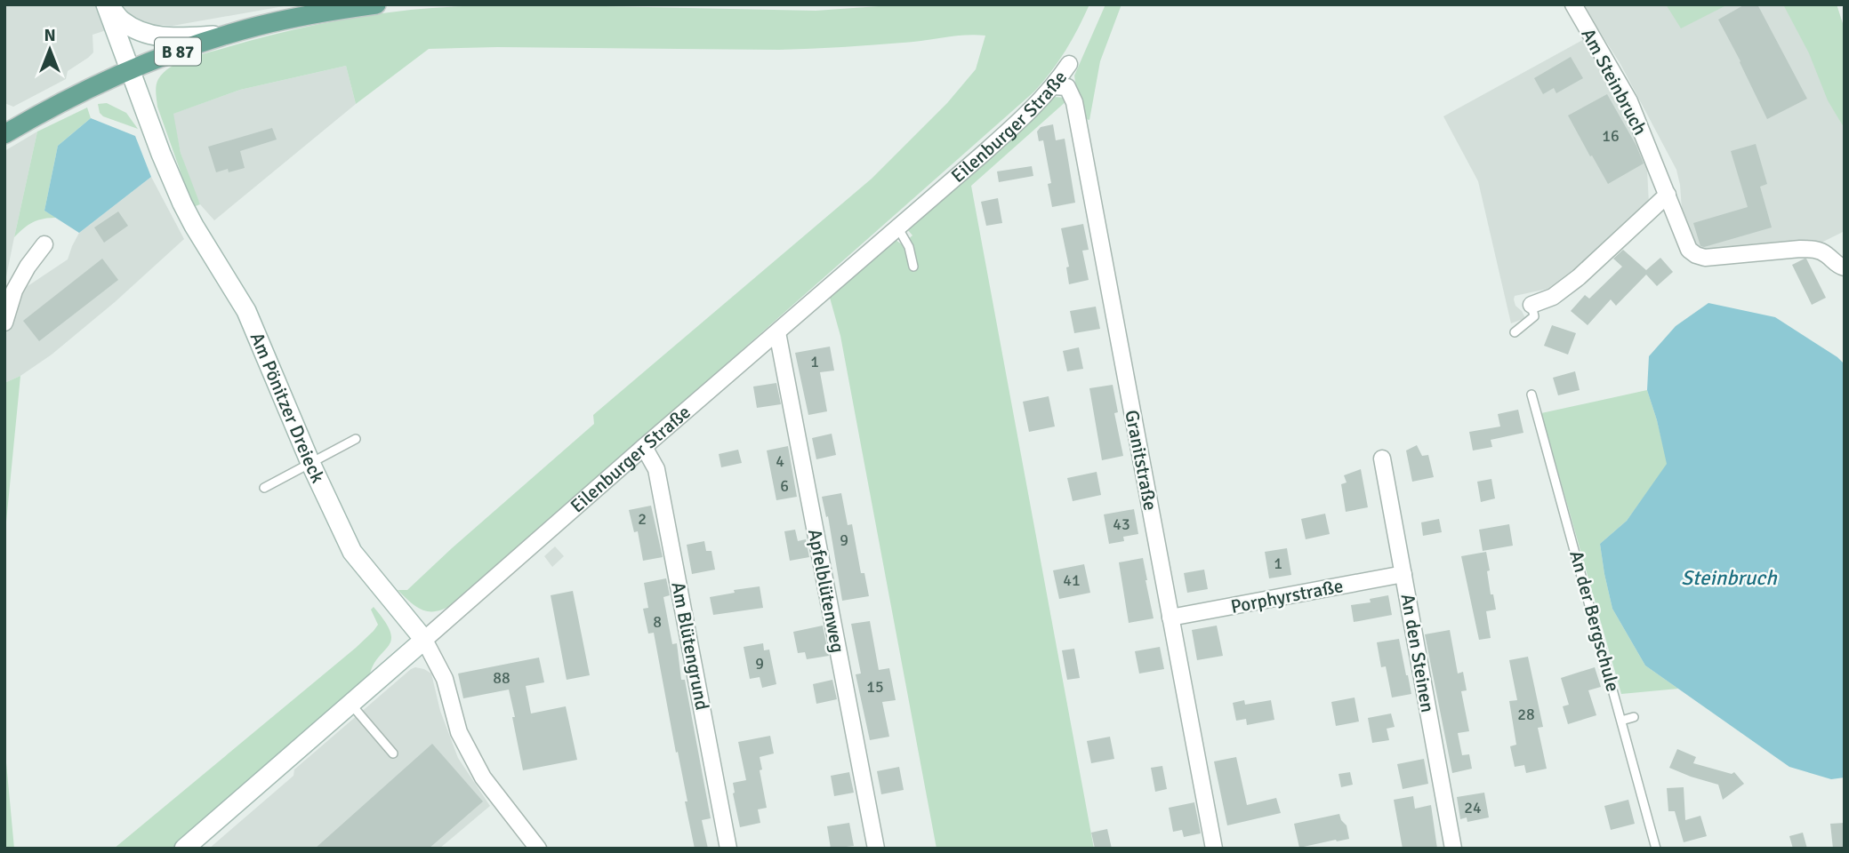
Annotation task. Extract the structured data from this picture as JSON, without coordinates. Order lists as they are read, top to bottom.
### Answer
{
  "streets": {
    "main road": ["B 87"],
    "street": [
      "Am Steinbruch",
      "Eilenburger Straße",
      "Am Pönitzer Dreieck",
      "Granitstraße",
      "Apfelblütenweg",
      "Porphyrstraße",
      "Am Blütengrund",
      "An den Steinen"
    ],
    "lane": ["An der Bergschule"]
  },
  "crossings": [
    ["B 87", "Am Pönitzer Dreieck"],
    ["Eilenburger Straße", "Am Pönitzer Dreieck"],
    ["Eilenburger Straße", "Granitstraße"],
    ["Eilenburger Straße", "Apfelblütenweg"],
    ["Eilenburger Straße", "Am Blütengrund"],
    ["Granitstraße", "Porphyrstraße"],
    ["Porphyrstraße", "An den Steinen"]
  ],
  "water": ["Steinbruch"],
  "house_numbers": [
    "16",
    "1",
    "4",
    "6",
    "2",
    "43",
    "9",
    "1",
    "41",
    "8",
    "9",
    "88",
    "15",
    "28",
    "24"
  ],
  "north": "top"
}
